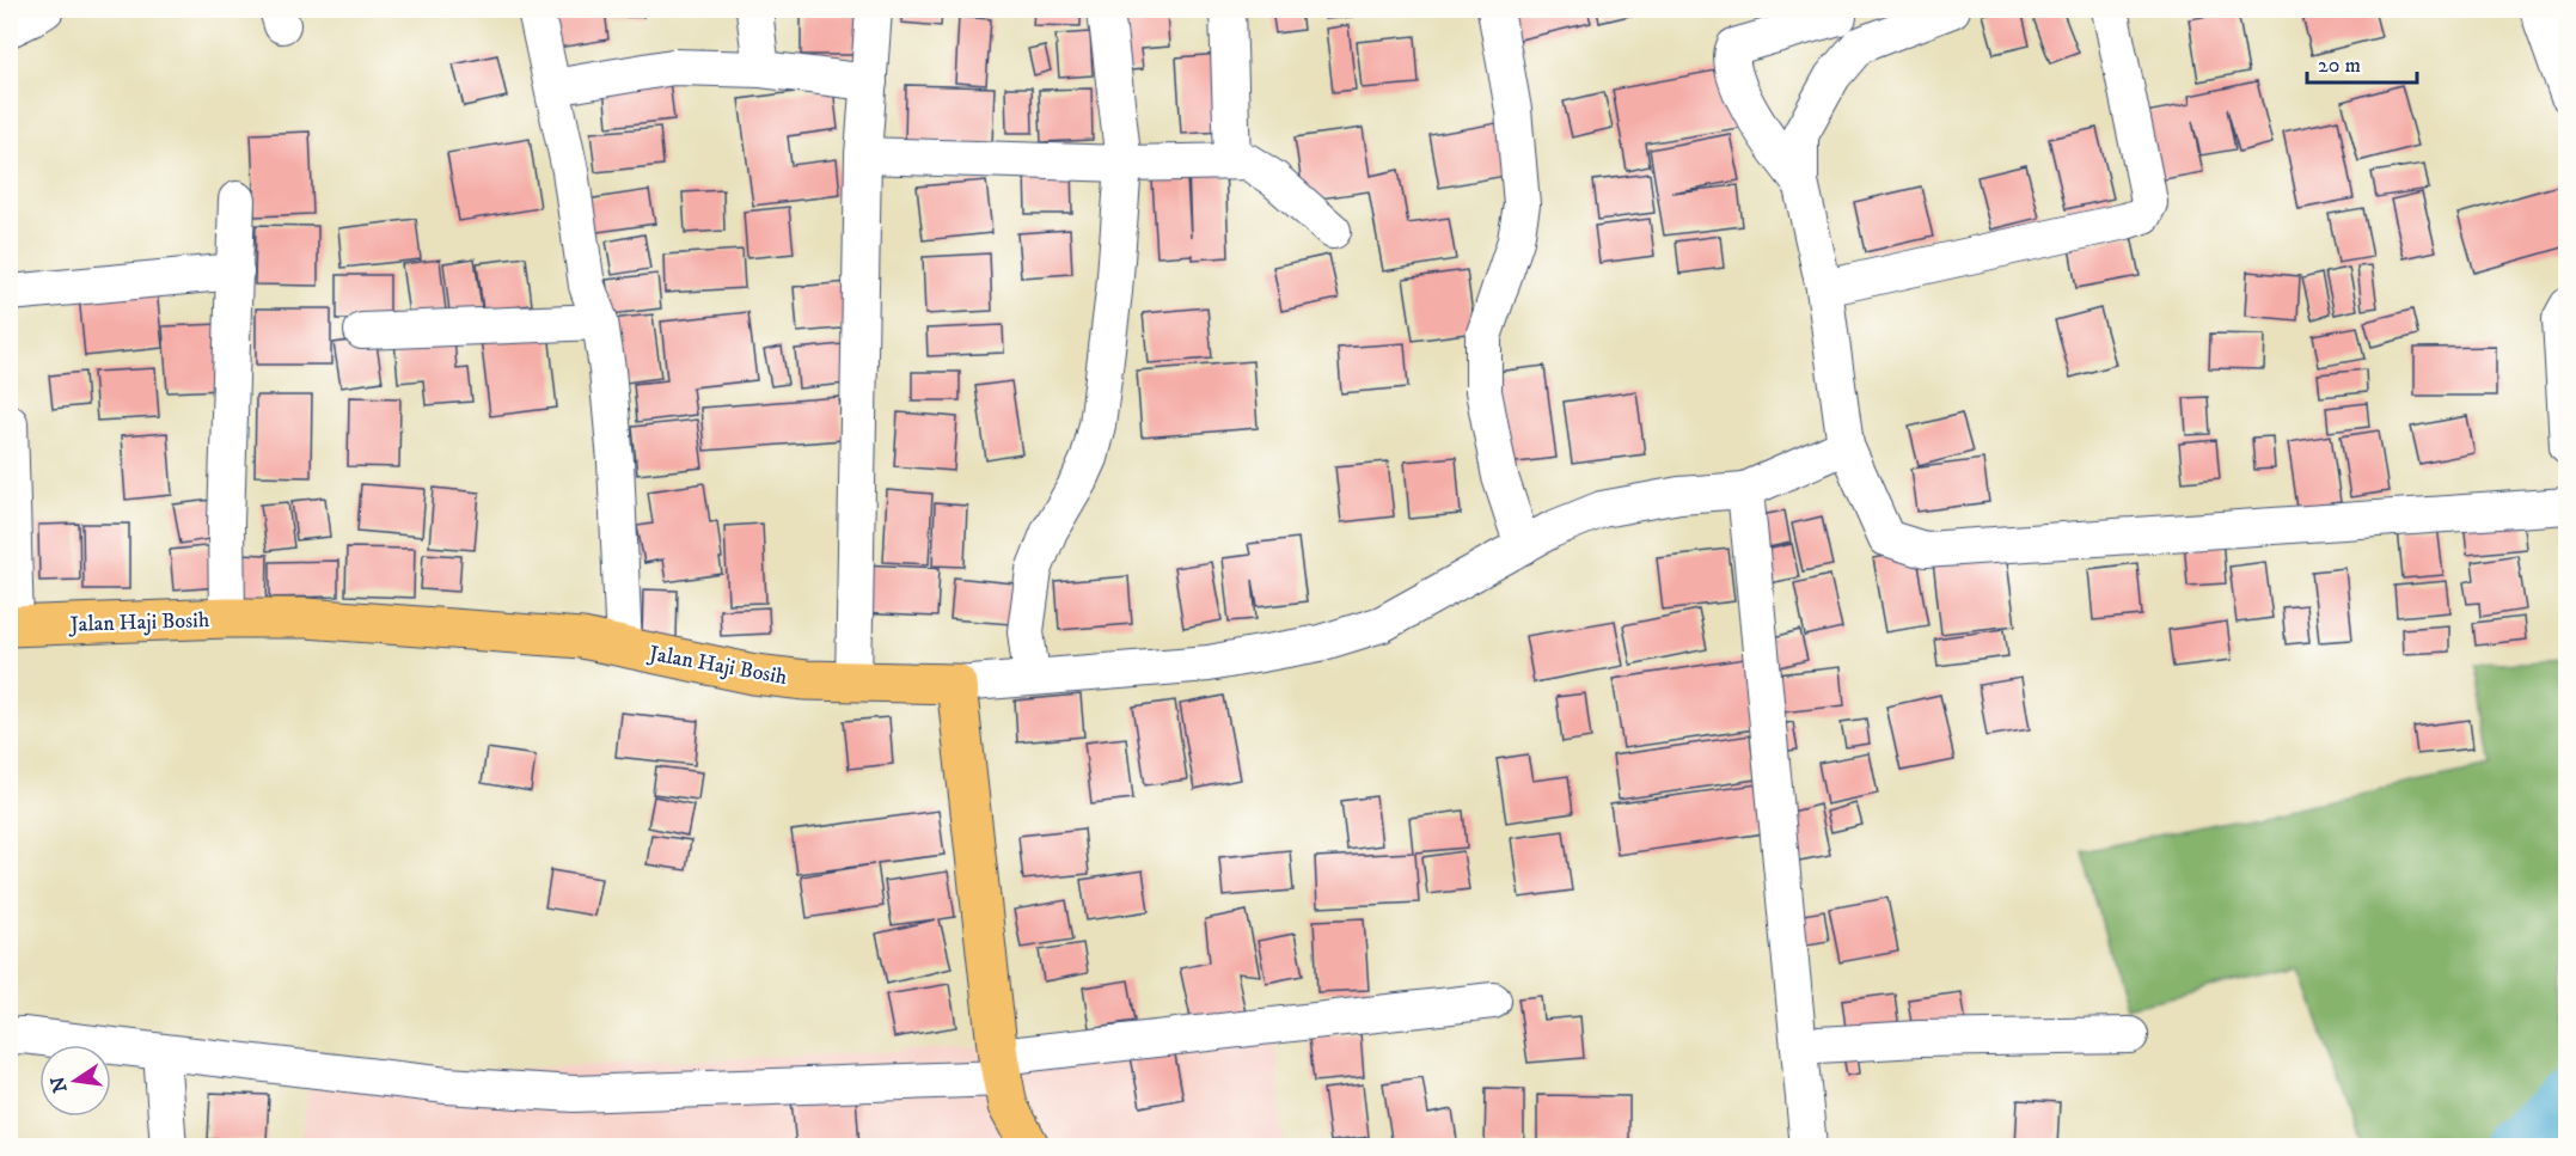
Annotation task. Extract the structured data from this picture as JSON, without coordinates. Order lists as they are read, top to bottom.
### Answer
{
  "streets": {
    "main road": ["Jalan Haji Bosih"]
  },
  "scale_bar": "20 m",
  "north": "left"
}
